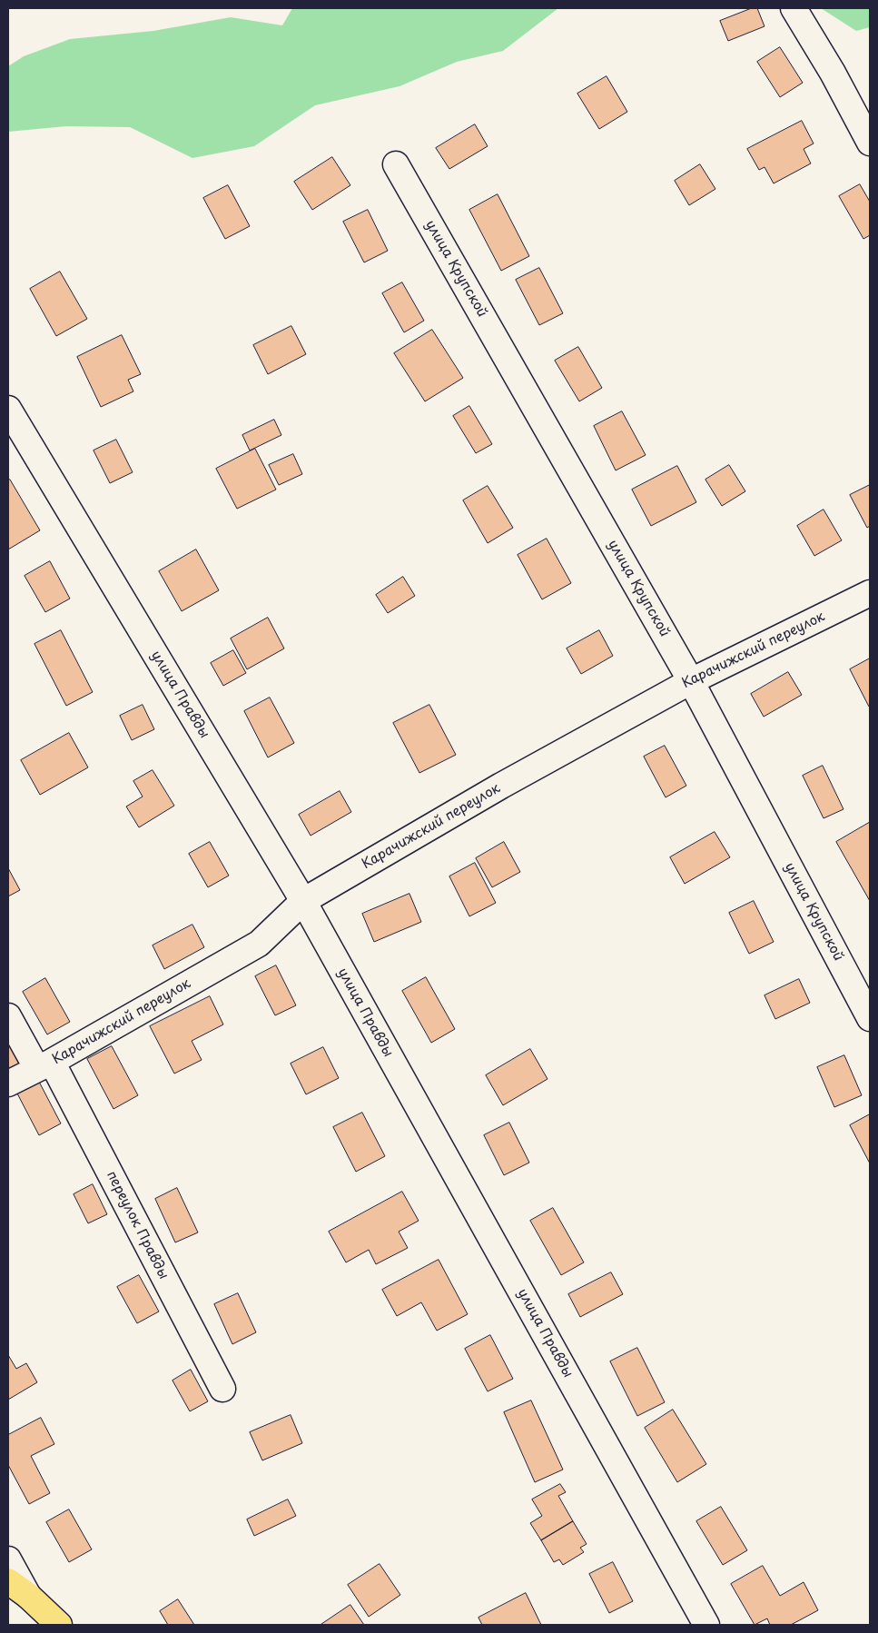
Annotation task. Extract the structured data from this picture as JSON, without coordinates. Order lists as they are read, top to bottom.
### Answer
{
  "streets": {
    "street": [
      "улица Крупской",
      "Карачижский переулок",
      "улица Правды",
      "переулок Правды"
    ]
  },
  "crossings": [
    ["улица Крупской", "Карачижский переулок"],
    ["Карачижский переулок", "улица Правды"],
    ["Карачижский переулок", "переулок Правды"]
  ]
}
